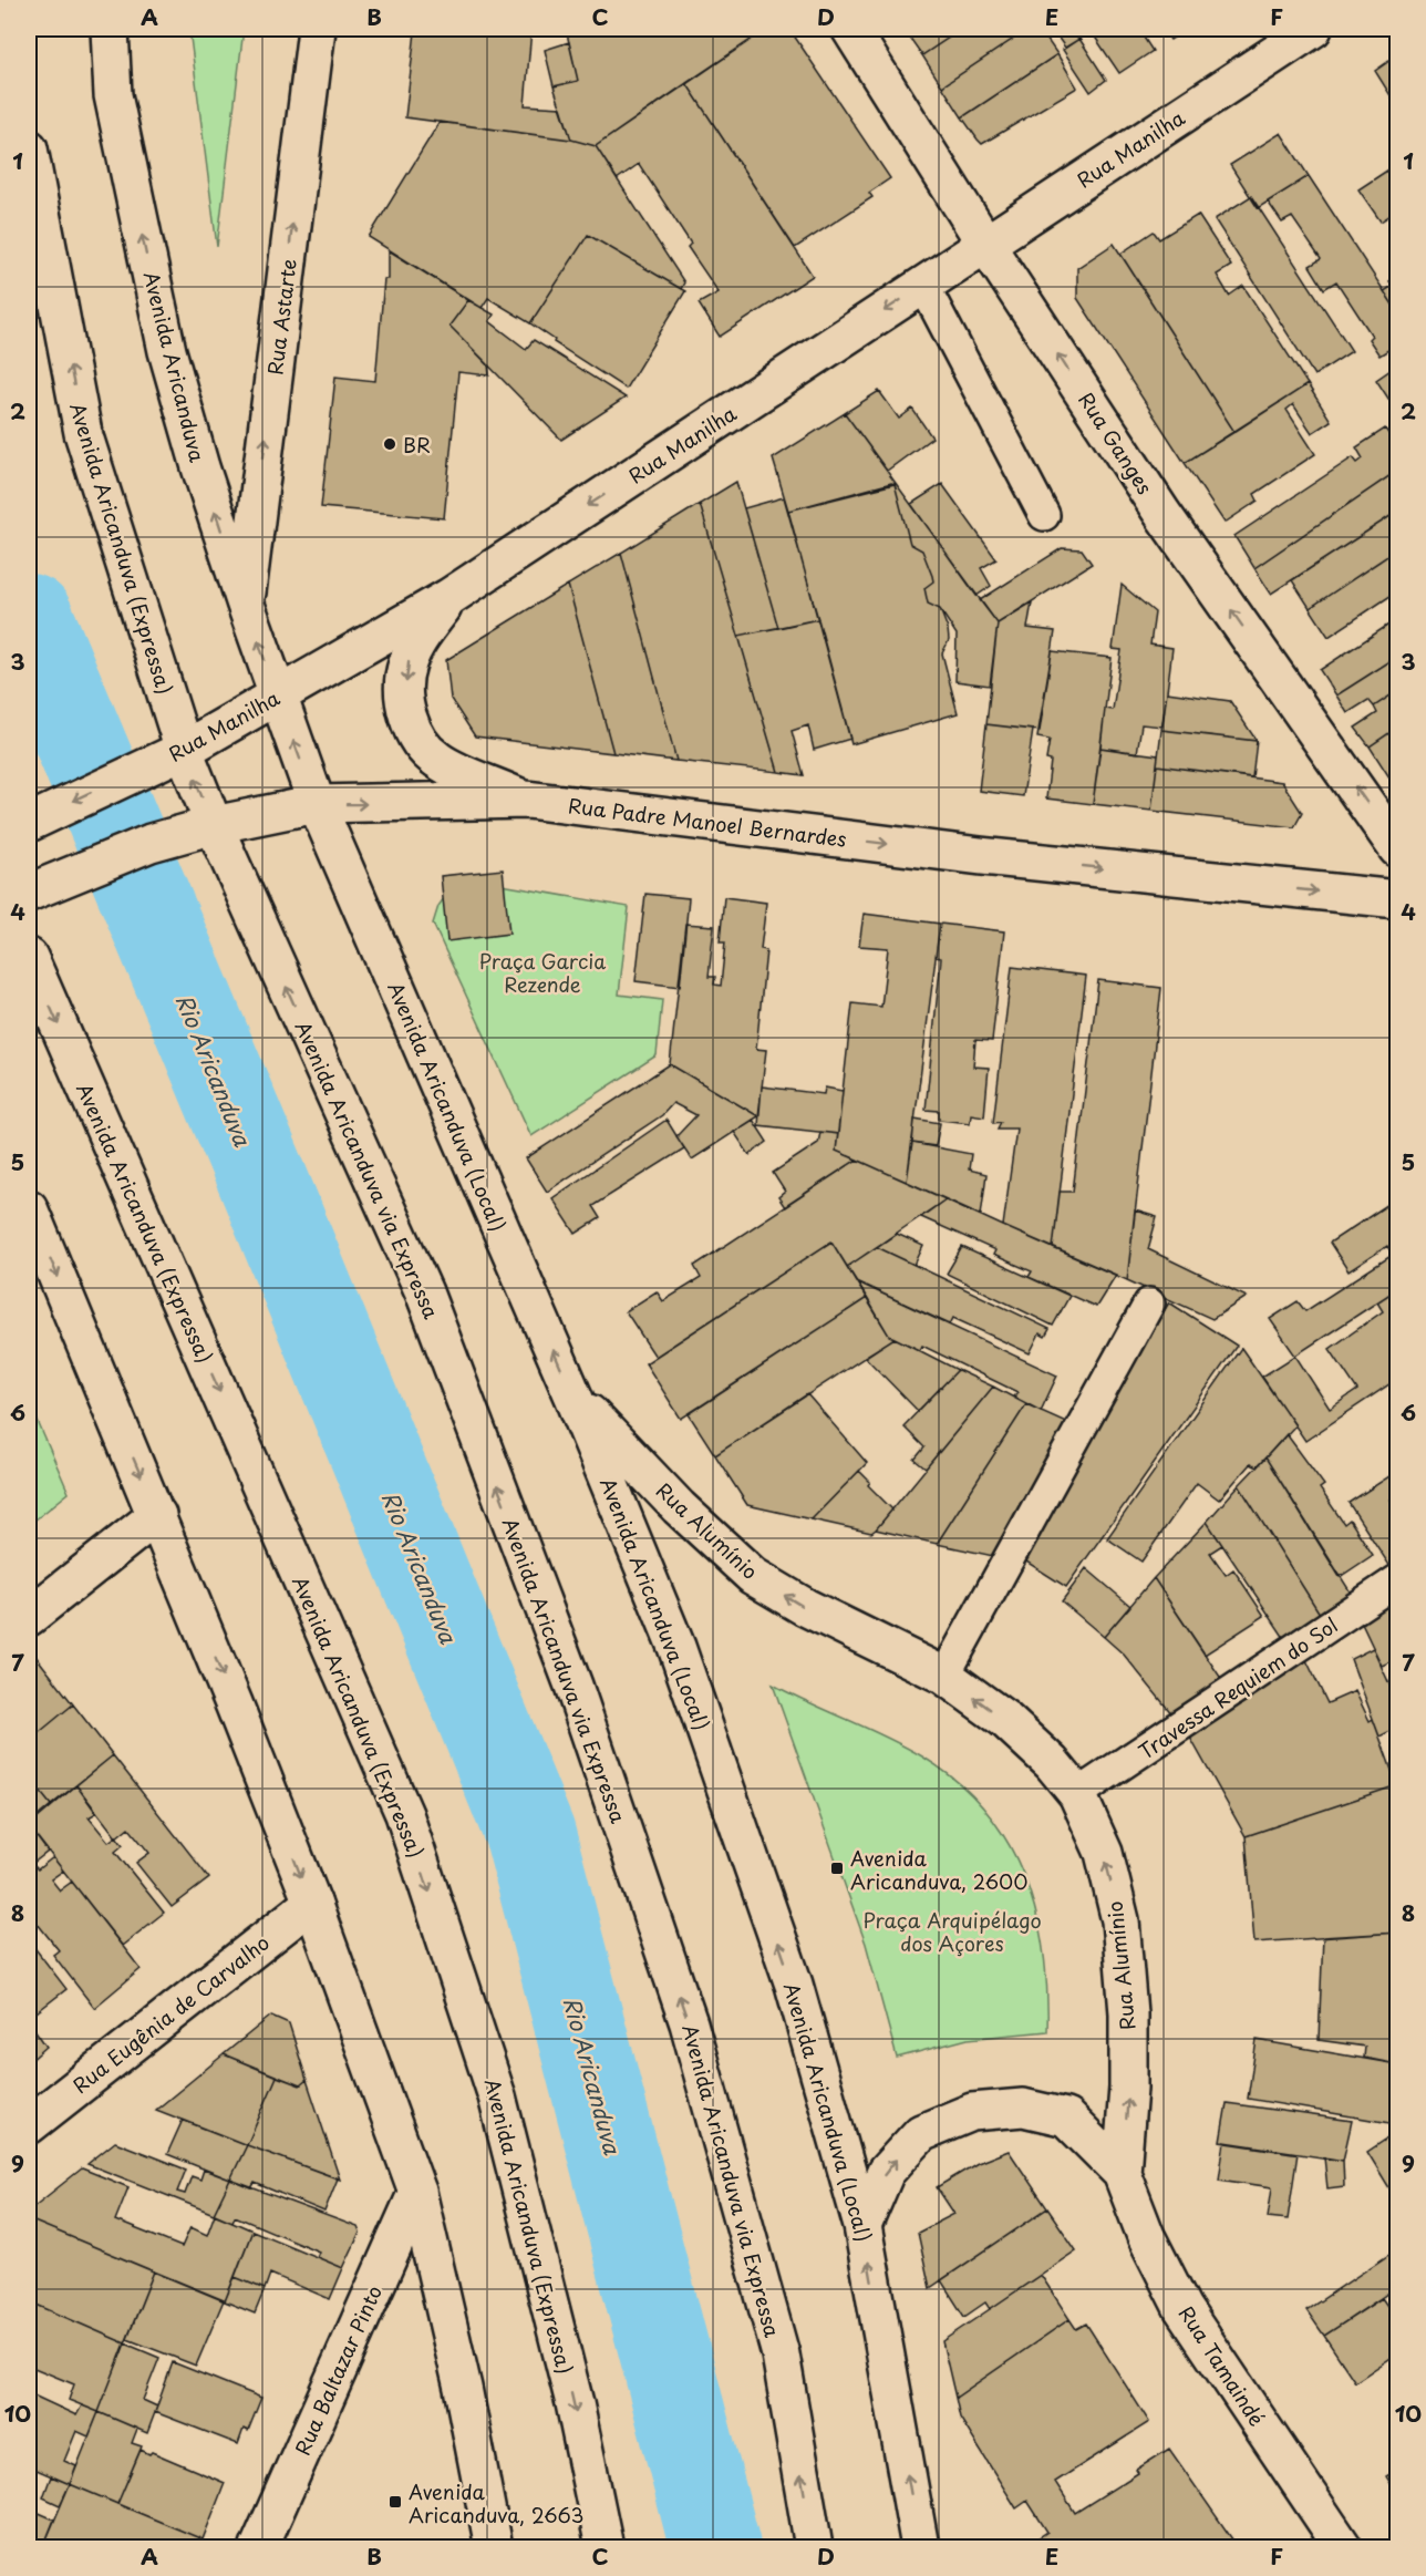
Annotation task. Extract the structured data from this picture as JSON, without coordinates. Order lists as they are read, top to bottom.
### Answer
{
  "streets": {
    "main road": [
      "Rua Manilha",
      "Rua Astarte",
      "Avenida Aricanduva",
      "Rua Ganges",
      "Avenida Aricanduva (Expressa)",
      "Rua Padre Manoel Bernardes",
      "Avenida Aricanduva (Local)",
      "Avenida Aricanduva via Expressa",
      "Rua Alumínio",
      "Rua Eugênia de Carvalho",
      "Rua Tamaindé",
      "Rua Baltazar Pinto"
    ],
    "lane": ["Travessa Requiem do Sol"]
  },
  "crossings": [
    ["Rua Manilha", "Avenida Aricanduva"],
    ["Rua Manilha", "Rua Ganges"],
    ["Rua Manilha", "Avenida Aricanduva (Expressa)"],
    ["Rua Manilha", "Avenida Aricanduva (Local)"],
    ["Rua Astarte", "Avenida Aricanduva"],
    ["Avenida Aricanduva", "Avenida Aricanduva (Local)"],
    ["Avenida Aricanduva (Expressa)", "Rua Padre Manoel Bernardes"],
    ["Avenida Aricanduva (Expressa)", "Avenida Aricanduva via Expressa"],
    ["Rua Padre Manoel Bernardes", "Avenida Aricanduva (Local)"],
    ["Rua Padre Manoel Bernardes", "Avenida Aricanduva via Expressa"],
    ["Avenida Aricanduva (Local)", "Rua Alumínio"],
    ["Rua Alumínio", "Travessa Requiem do Sol"],
    ["Rua Alumínio", "Rua Tamaindé"]
  ],
  "one_way": [
    "Rua Manilha",
    "Rua Astarte",
    "Avenida Aricanduva",
    "Rua Ganges",
    "Rua Padre Manoel Bernardes",
    "Avenida Aricanduva (Local)",
    "Rua Alumínio"
  ],
  "water": ["Rio Aricanduva"],
  "parks": ["Praça Garcia Rezende", "Praça Arquipélago dos Açores"],
  "places": {
    "other": ["BR"],
    "transit": ["Avenida Aricanduva, 2600", "Avenida Aricanduva, 2663"]
  },
  "grid": {
    "columns": [
      "A",
      "B",
      "C",
      "D",
      "E",
      "F"
    ],
    "rows": [
      "1",
      "2",
      "3",
      "4",
      "5",
      "6",
      "7",
      "8",
      "9",
      "10"
    ]
  }
}
